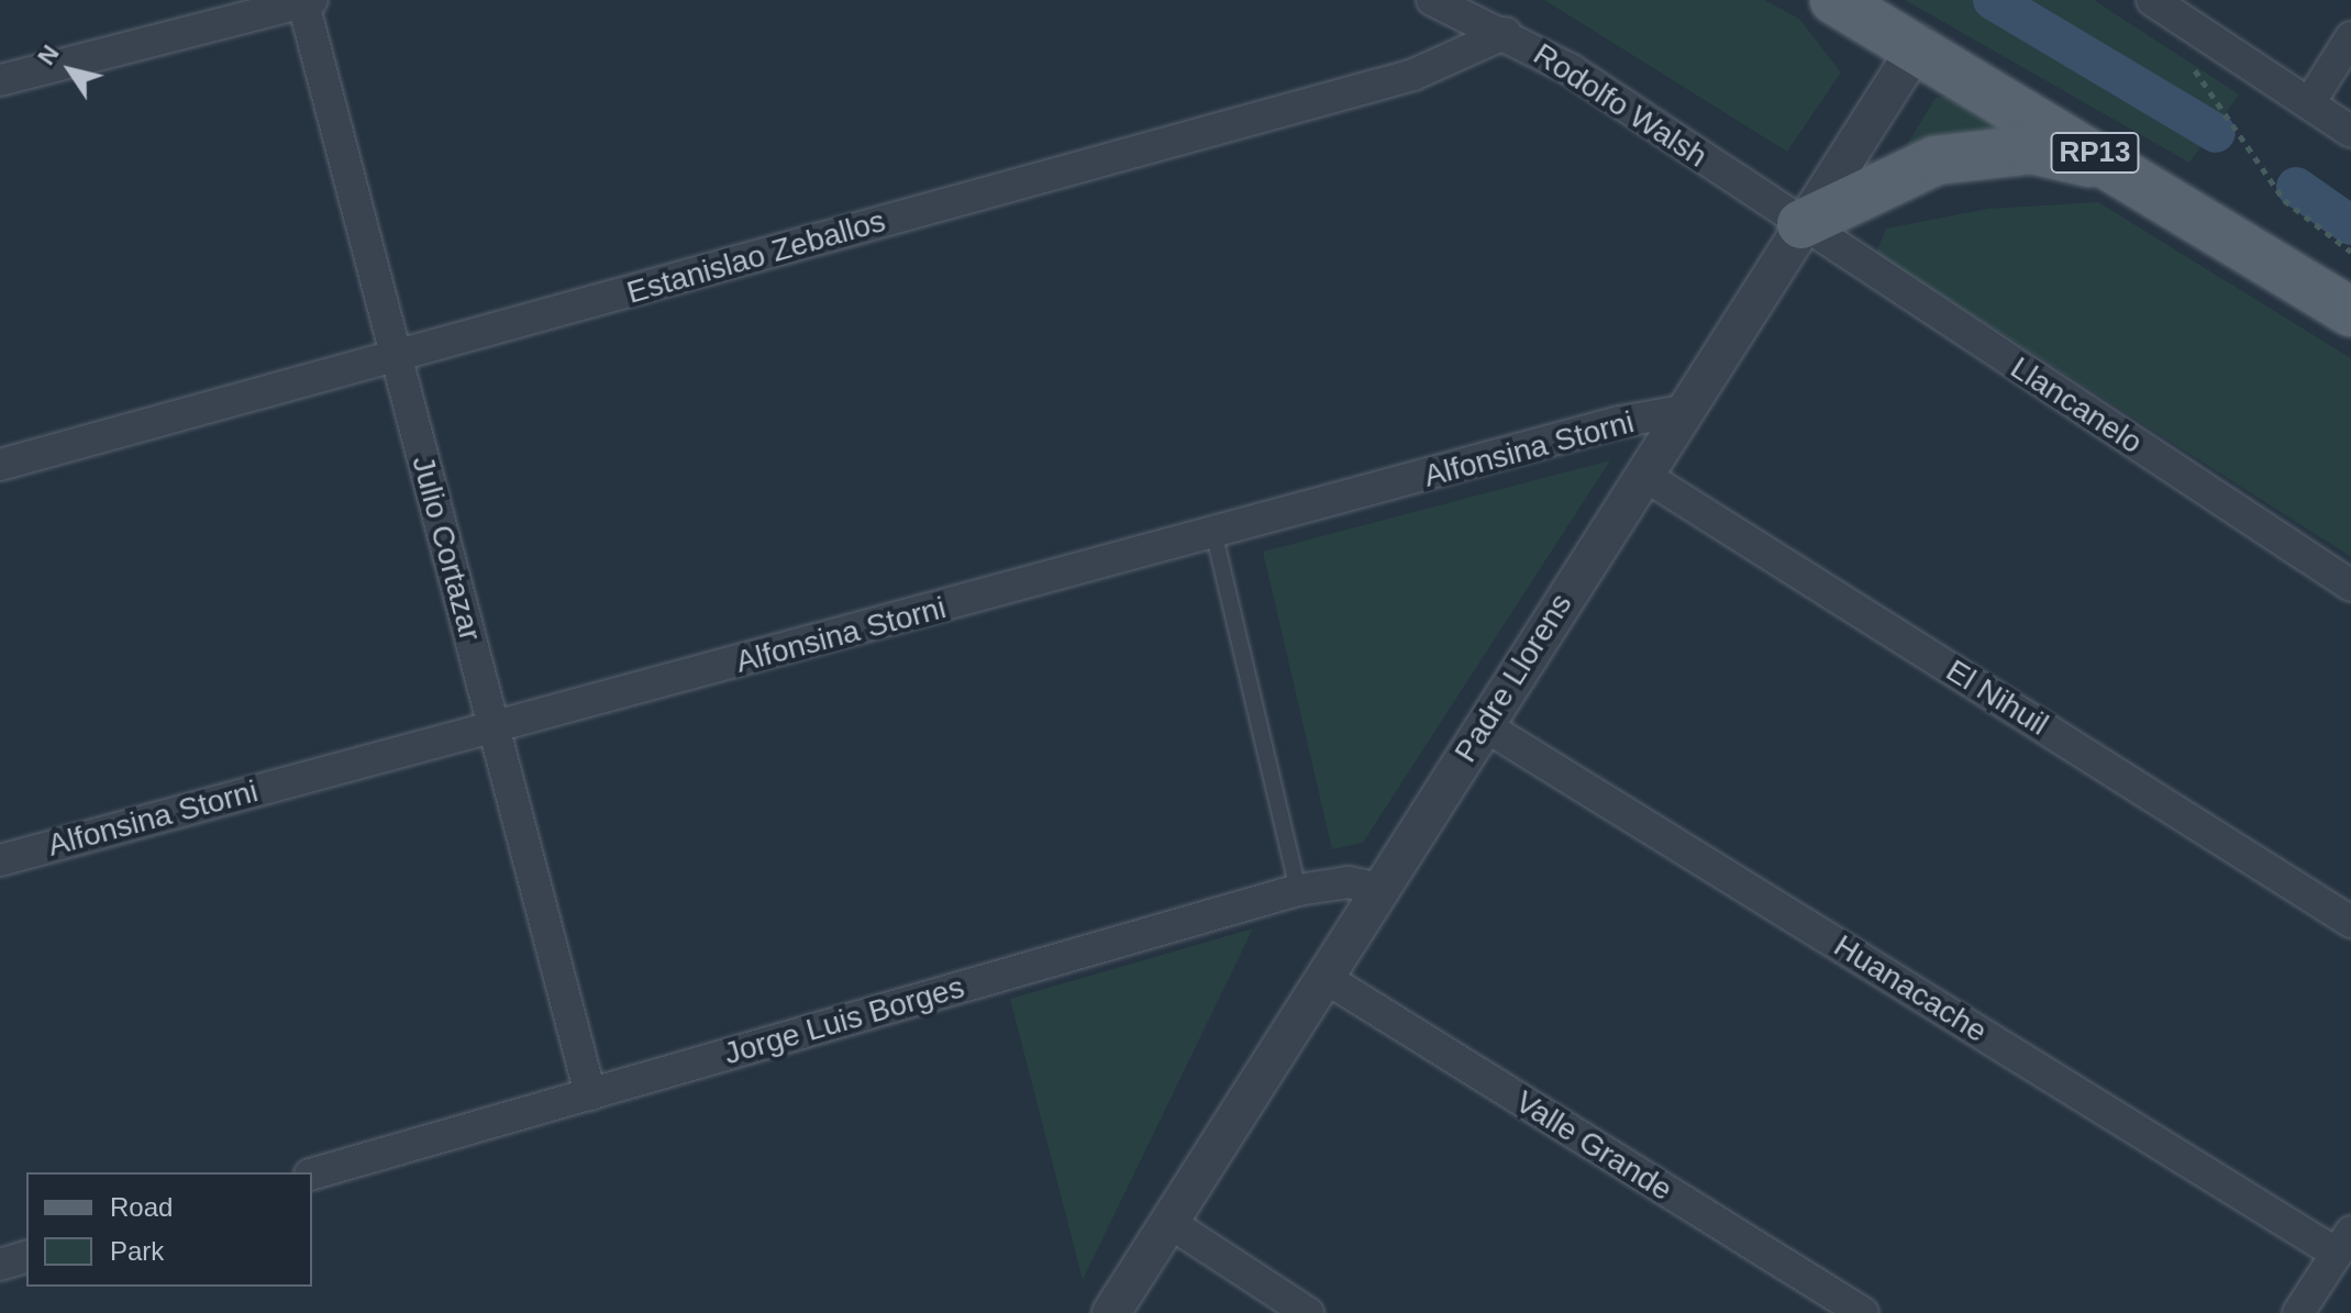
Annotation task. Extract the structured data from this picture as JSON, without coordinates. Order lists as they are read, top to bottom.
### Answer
{
  "streets": {
    "main road": ["RP13"],
    "street": [
      "Rodolfo Walsh",
      "Estanislao Zeballos",
      "Llancanelo",
      "Alfonsina Storni",
      "Julio Cortazar",
      "Padre Llorens",
      "El Nihuil",
      "Huanacache",
      "Jorge Luis Borges",
      "Valle Grande"
    ]
  },
  "crossings": [
    ["Rodolfo Walsh", "Estanislao Zeballos"],
    ["Rodolfo Walsh", "Llancanelo"],
    ["Rodolfo Walsh", "Padre Llorens"],
    ["RP13", "Padre Llorens"],
    ["Estanislao Zeballos", "Julio Cortazar"],
    ["Llancanelo", "Padre Llorens"],
    ["Alfonsina Storni", "Julio Cortazar"],
    ["Alfonsina Storni", "Padre Llorens"],
    ["Julio Cortazar", "Jorge Luis Borges"],
    ["Padre Llorens", "El Nihuil"],
    ["Padre Llorens", "Huanacache"],
    ["Padre Llorens", "Jorge Luis Borges"],
    ["Padre Llorens", "Valle Grande"]
  ],
  "legend": ["Road", "Park"],
  "north": "top left"
}
